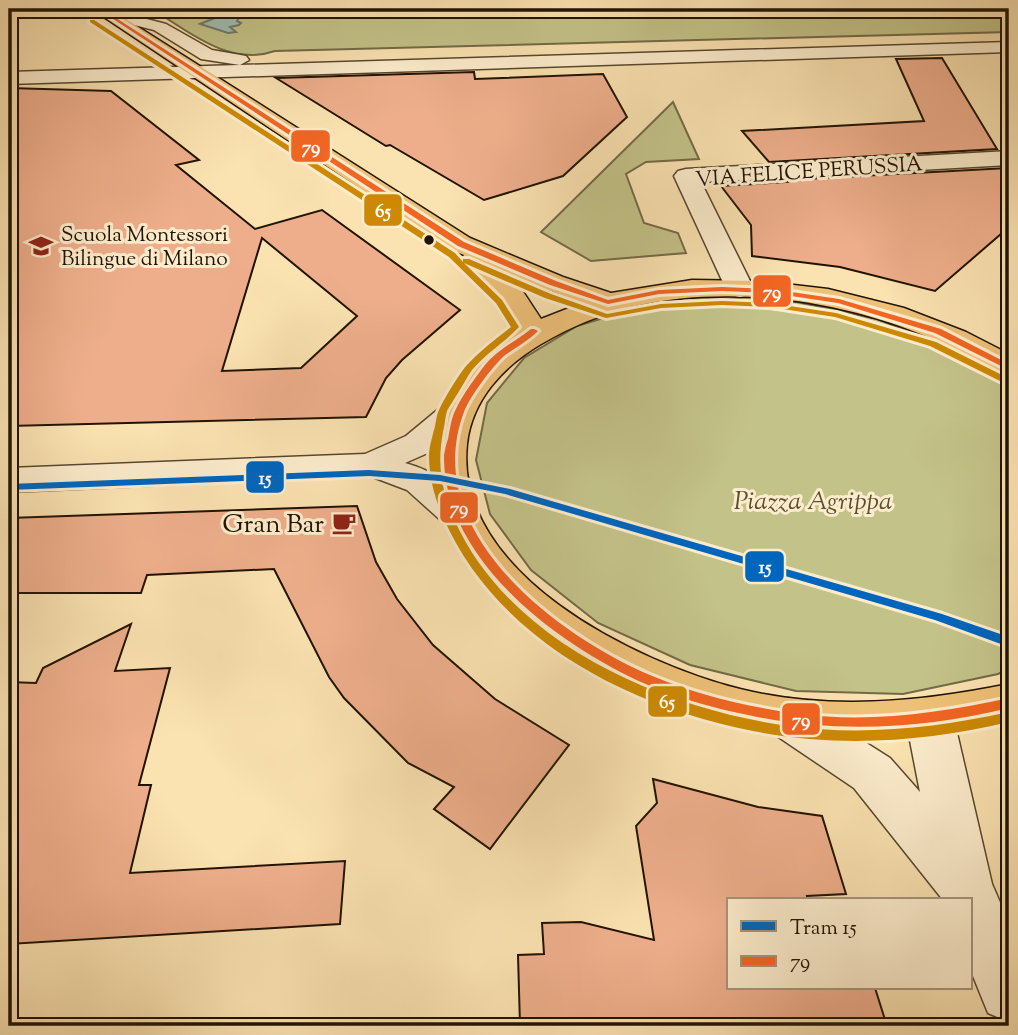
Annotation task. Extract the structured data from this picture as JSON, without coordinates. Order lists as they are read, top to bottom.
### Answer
{
  "streets": {
    "street": ["VIA FELICE PERUSSIA"]
  },
  "parks": ["Piazza Agrippa"],
  "places": {
    "school or university": ["Scuola Montessori Bilingue di Milano"],
    "cafe": ["Gran Bar"]
  },
  "lines": ["transit line 79", "transit line 65", "tram line 15"],
  "legend": ["Tram 15", "79"]
}
